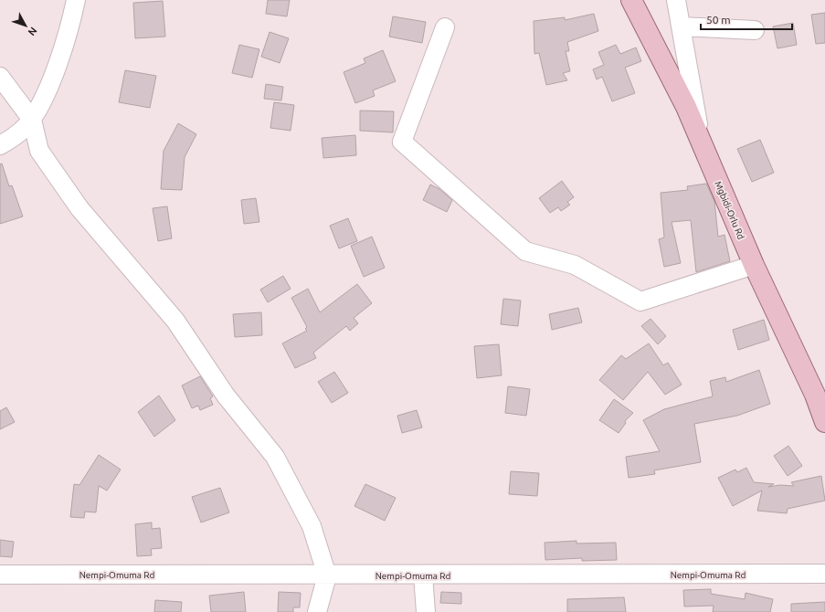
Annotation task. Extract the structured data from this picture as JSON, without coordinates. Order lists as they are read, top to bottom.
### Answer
{
  "streets": {
    "main road": ["Mgbidi-Orlu Rd"],
    "street": ["Nempi-Omuma Rd"]
  },
  "scale_bar": "50 m",
  "north": "bottom right"
}
